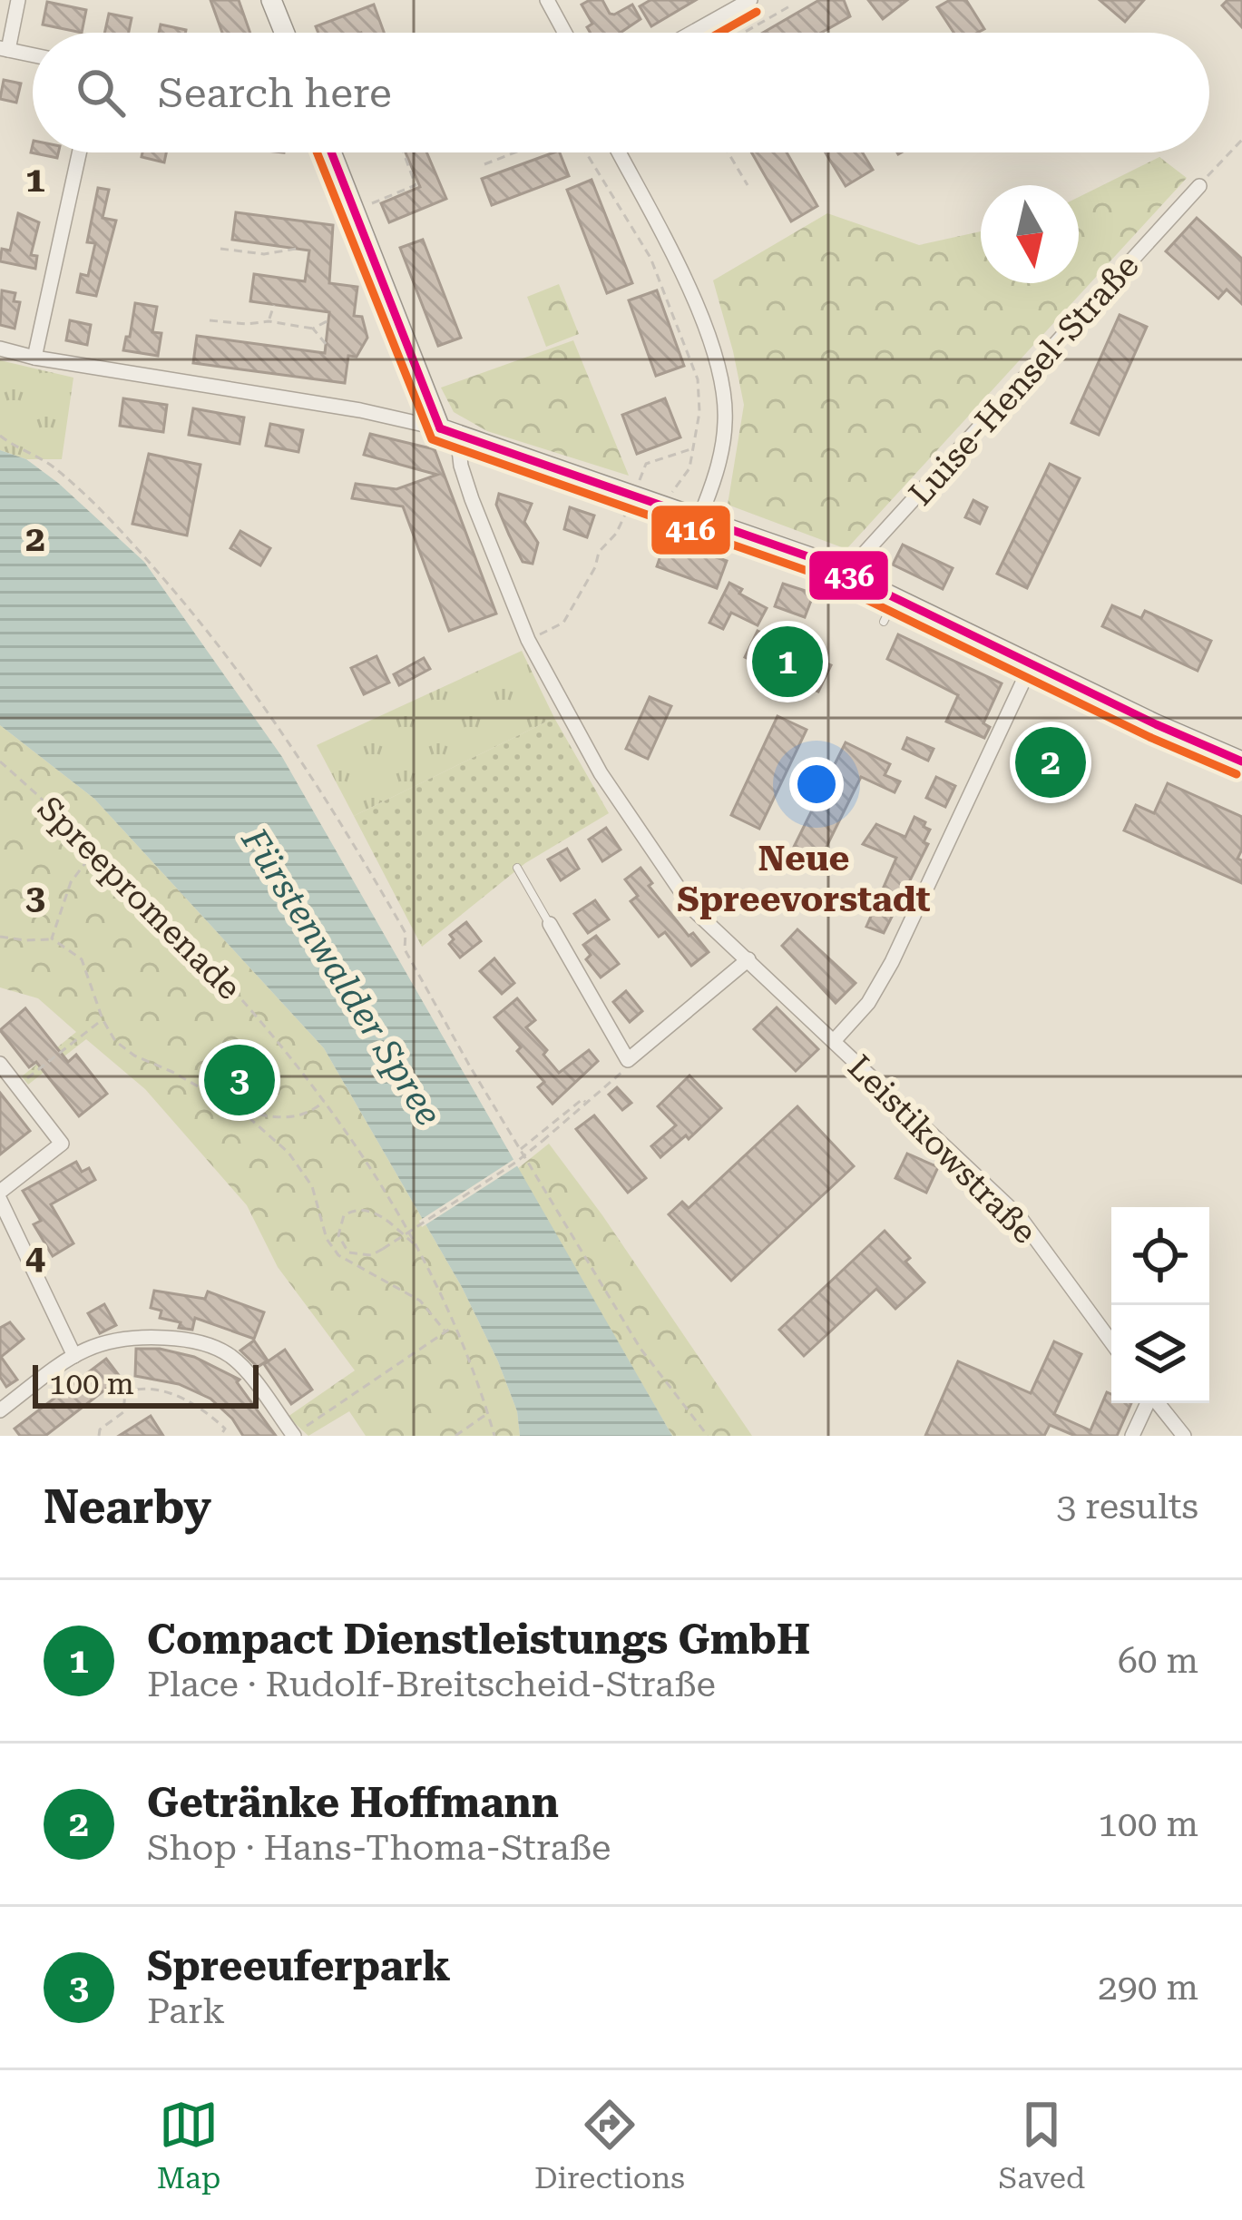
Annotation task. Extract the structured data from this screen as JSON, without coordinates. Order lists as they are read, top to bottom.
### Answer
{
  "streets": {
    "street": ["Luise-Hensel-Straße", "Leistikowstraße"],
    "path": ["Spreepromenade"]
  },
  "districts": ["Neue Spreevorstadt"],
  "water": ["Fürstenwalder Spree"],
  "lines": ["transit line 416", "transit line 436"],
  "scale_bar": "100 m",
  "north": "bottom",
  "page": {
    "search": "Search here",
    "pins": ["1", "2", "3"],
    "scale": "100 m",
    "heading": ["Nearby", "3 results"],
    "list": [
      {
        "mark": "1",
        "name": "Compact Dienstleistungs GmbH",
        "note": "Place · Rudolf-Breitscheid-Straße",
        "value": "60 m"
      },
      {
        "mark": "2",
        "name": "Getränke Hoffmann",
        "note": "Shop · Hans-Thoma-Straße",
        "value": "100 m"
      },
      {
        "mark": "3",
        "name": "Spreeuferpark",
        "note": "Park",
        "value": "290 m"
      }
    ],
    "nav": ["Map", "Directions", "Saved"]
  },
  "grid": {
    "rows": [
      "1",
      "2",
      "3",
      "4"
    ]
  }
}
